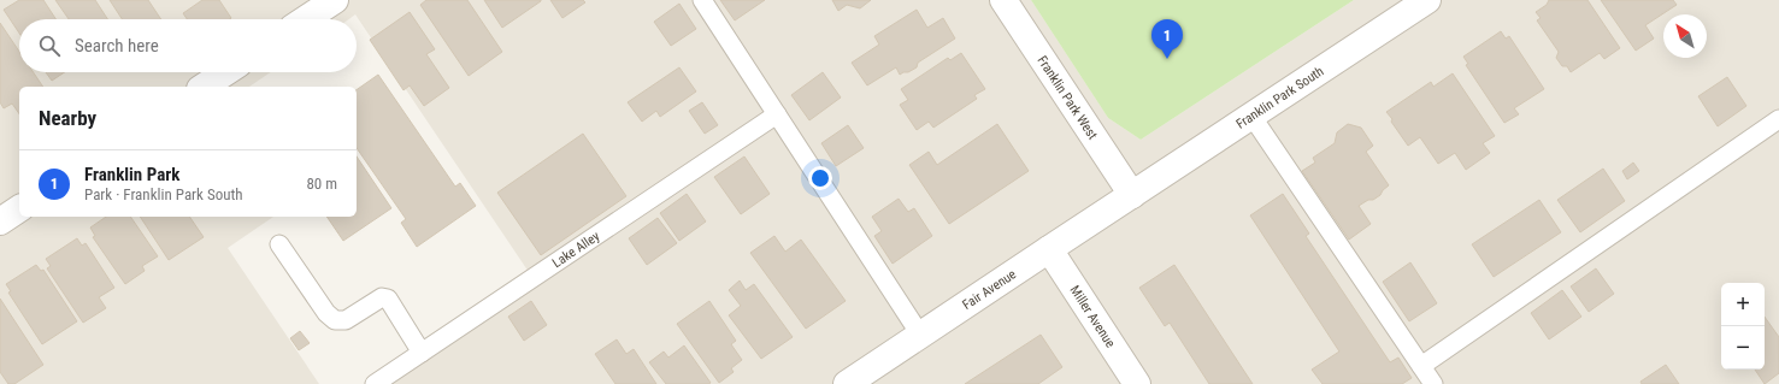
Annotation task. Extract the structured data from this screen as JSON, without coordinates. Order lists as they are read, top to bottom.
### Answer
{
  "streets": {
    "street": [
      "Franklin Park West",
      "Franklin Park South",
      "Fair Avenue",
      "Miller Avenue"
    ],
    "lane": ["Lake Alley"]
  },
  "crossings": [
    ["Franklin Park West", "Franklin Park South"],
    ["Franklin Park West", "Fair Avenue"],
    ["Franklin Park South", "Fair Avenue"],
    ["Fair Avenue", "Miller Avenue"]
  ],
  "north": "top left",
  "page": {
    "pins": "1",
    "search": "Search here",
    "heading": "Nearby",
    "list": [
      {
        "mark": "1",
        "name": "Franklin Park",
        "note": "Park · Franklin Park South",
        "value": "80 m"
      }
    ],
    "map_buttons": ["+", "−"]
  }
}
